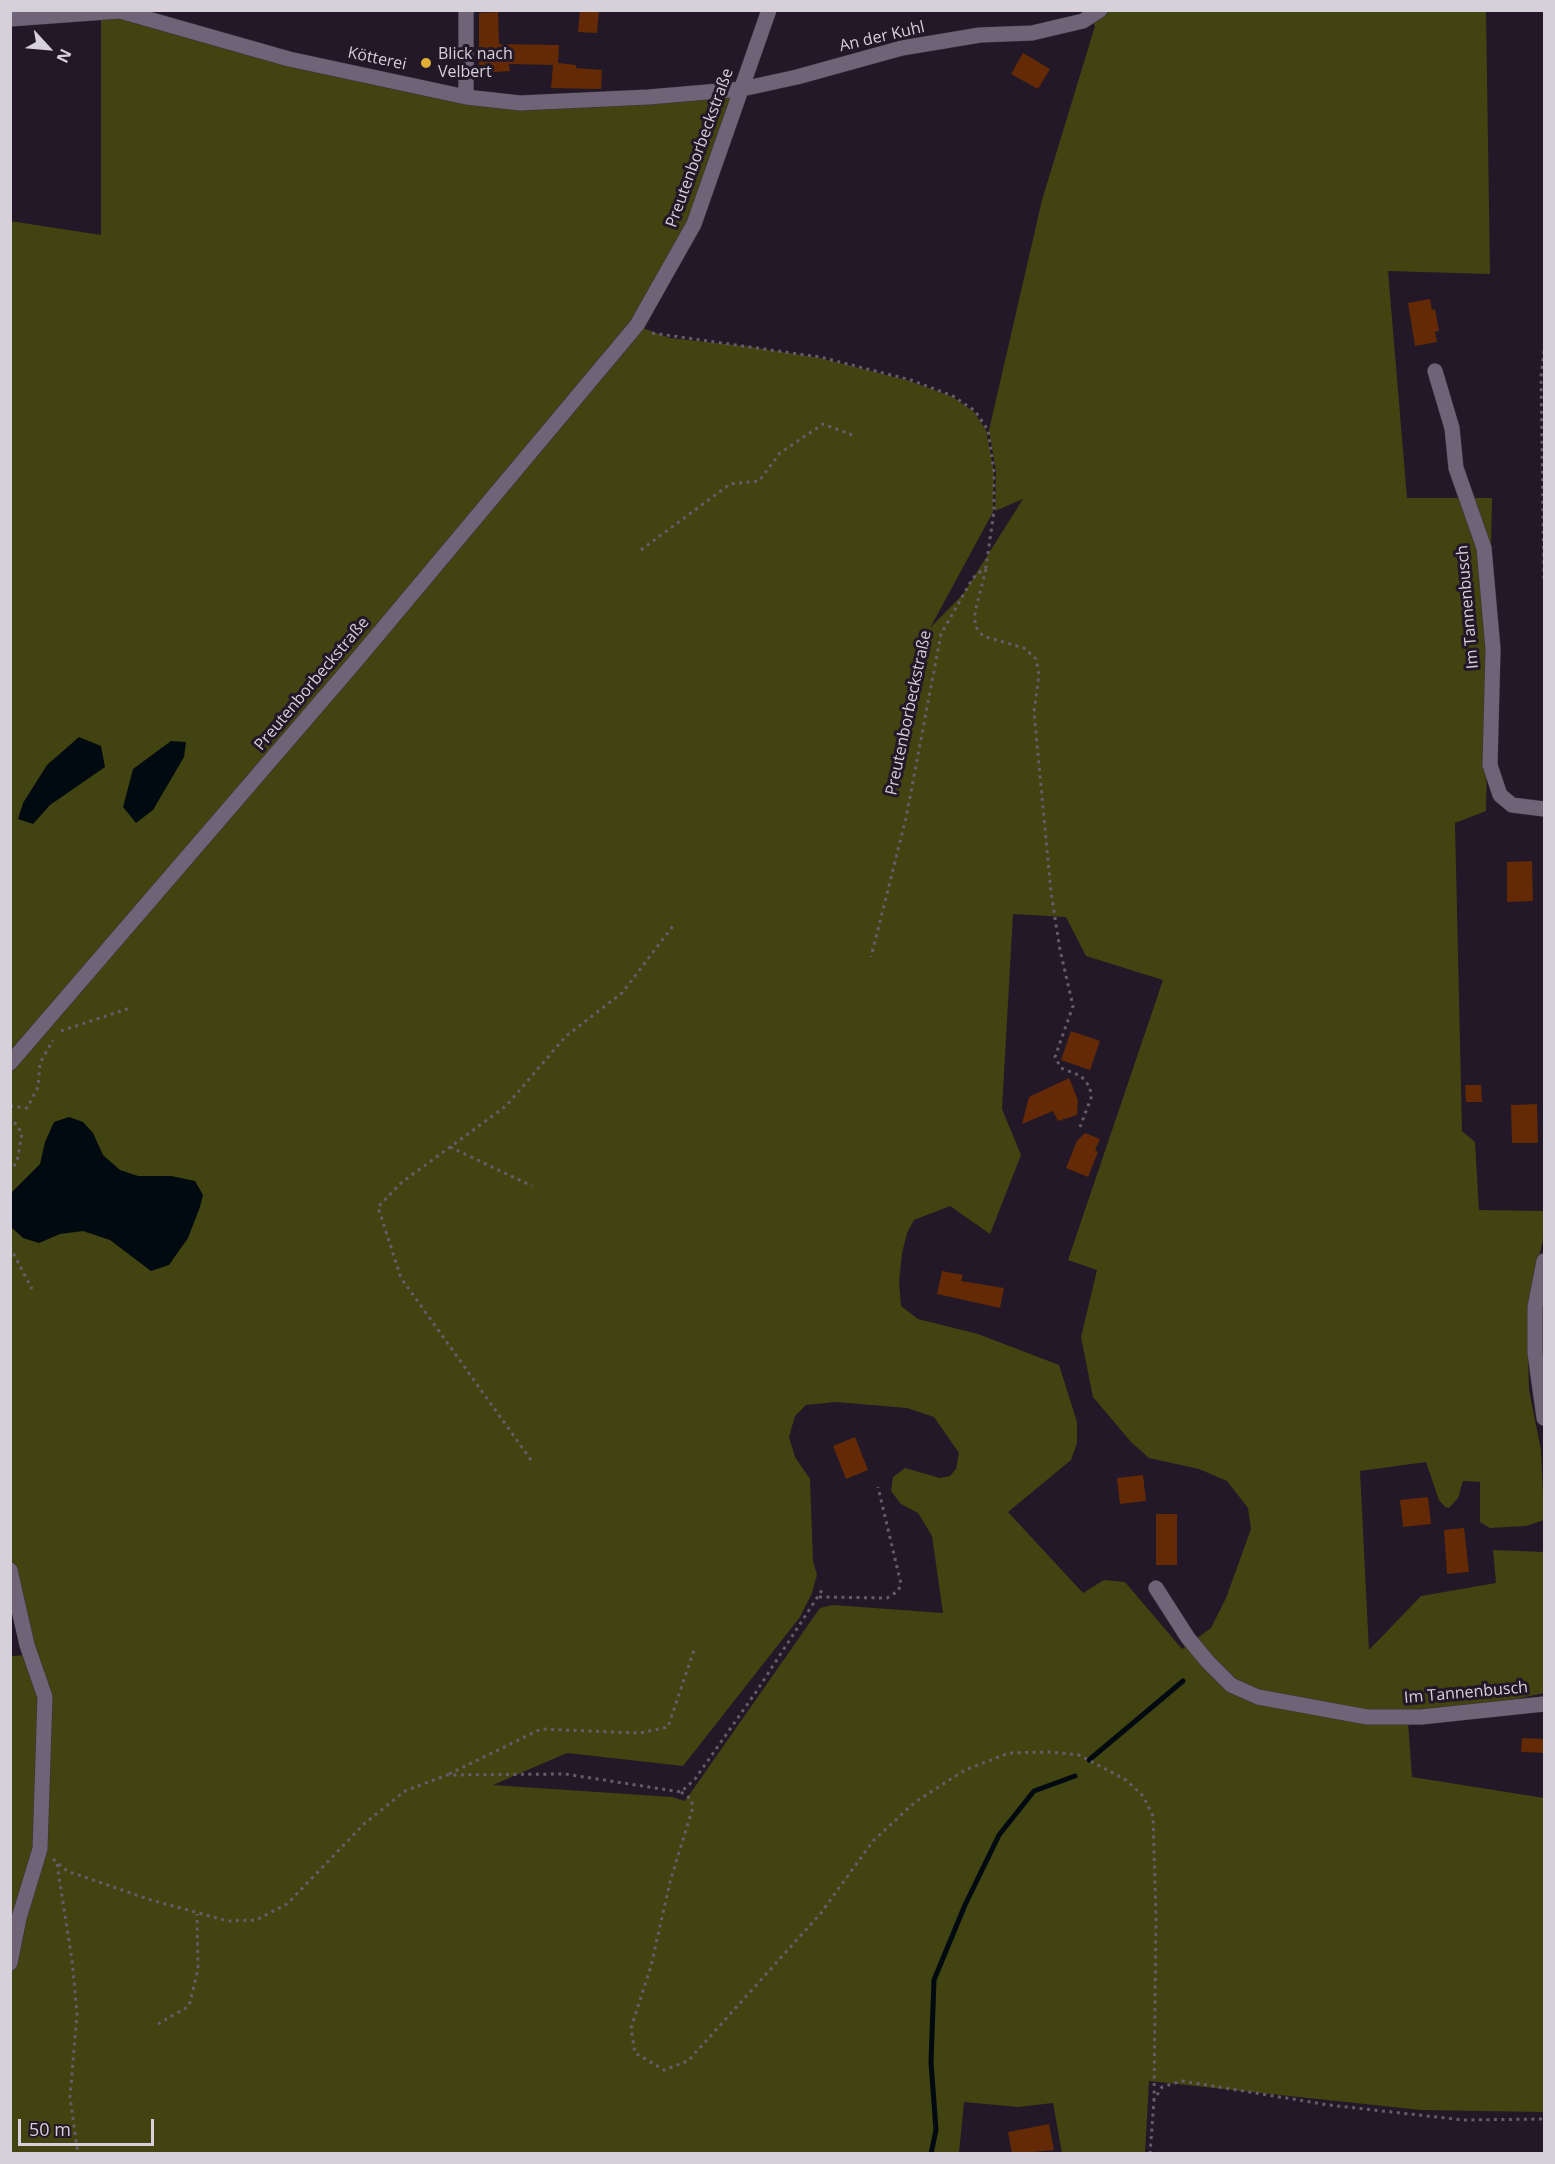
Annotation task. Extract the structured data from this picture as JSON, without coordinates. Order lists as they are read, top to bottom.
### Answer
{
  "streets": {
    "street": [
      "An der Kuhl",
      "Kötterei",
      "Preutenborbeckstraße",
      "Im Tannenbusch"
    ]
  },
  "crossings": [
    ["An der Kuhl", "Kötterei"],
    ["An der Kuhl", "Preutenborbeckstraße"],
    ["Kötterei", "Preutenborbeckstraße"]
  ],
  "places": ["Blick nach Velbert"],
  "scale_bar": "50 m",
  "north": "bottom right"
}
